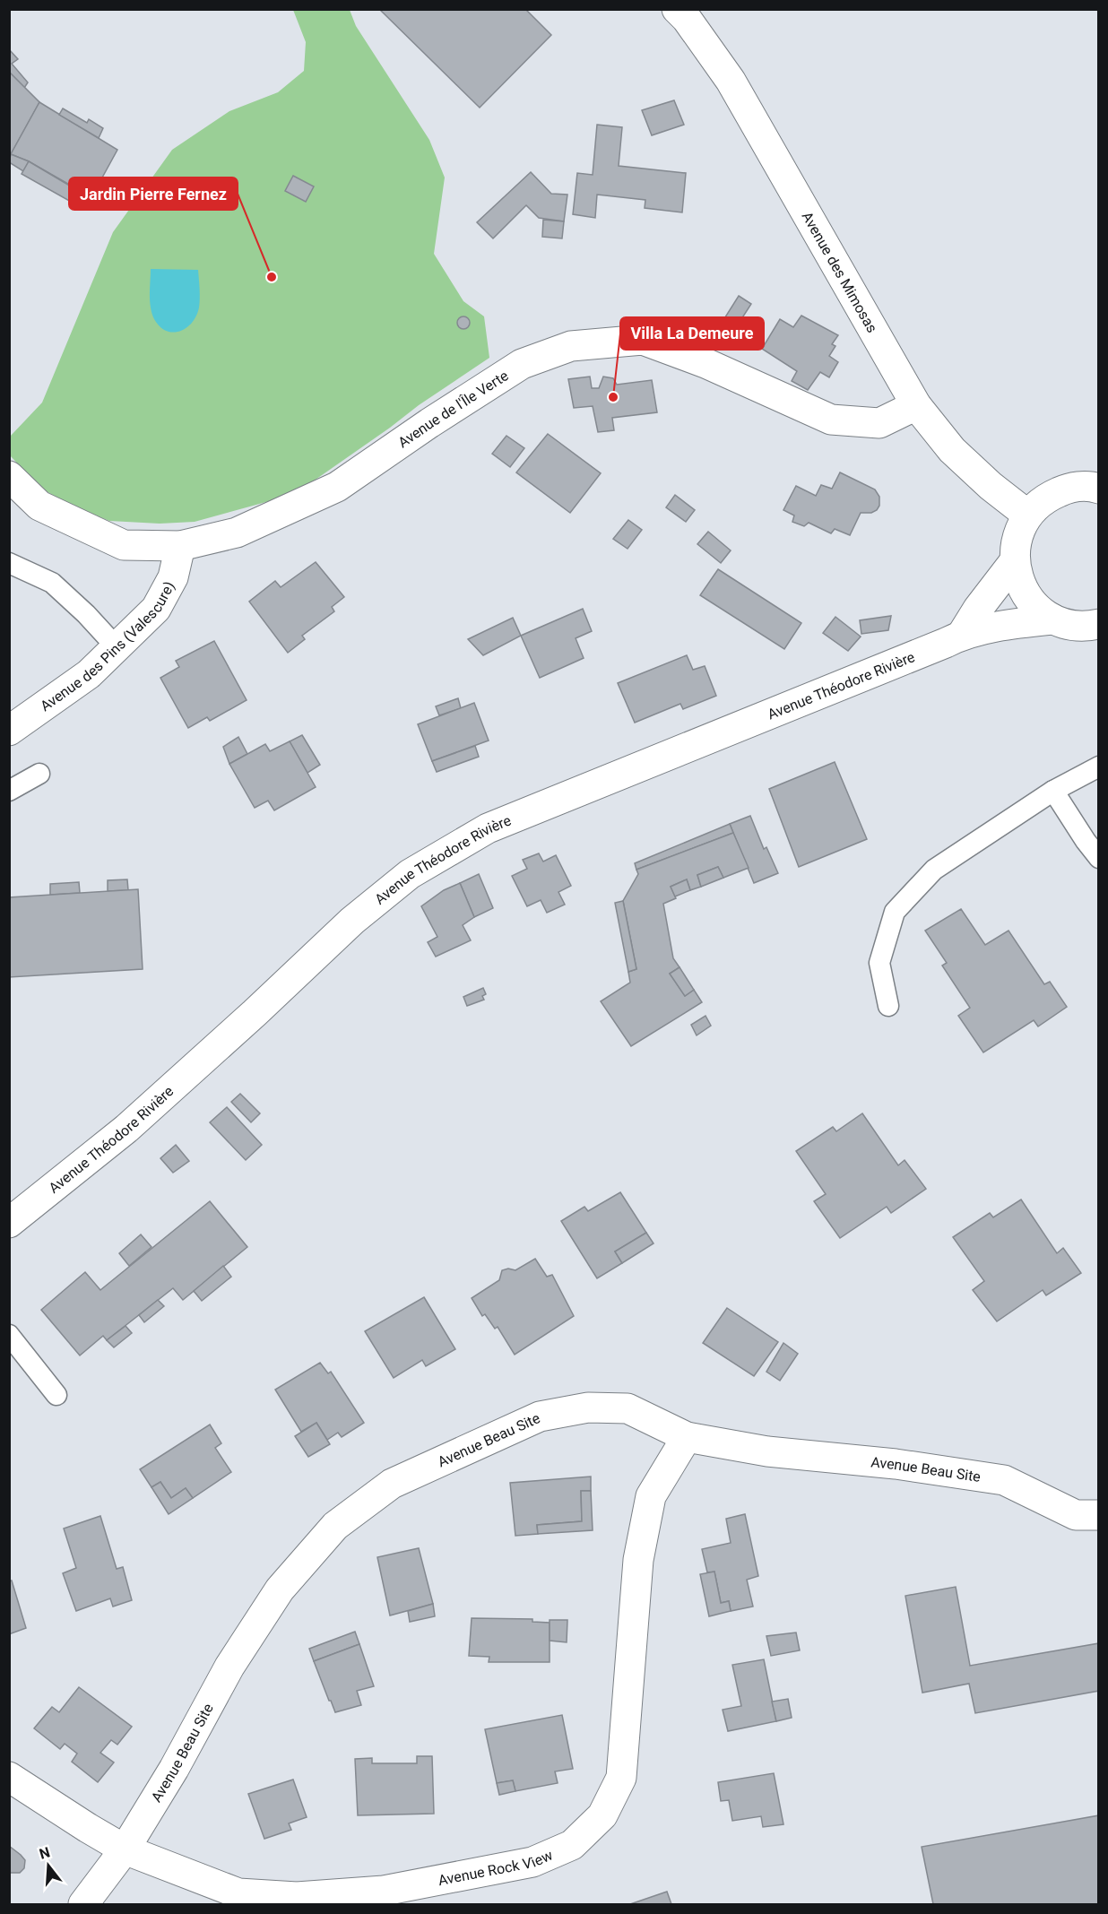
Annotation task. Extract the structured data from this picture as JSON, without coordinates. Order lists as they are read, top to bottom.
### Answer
{
  "streets": {
    "street": [
      "Avenue des Mimosas",
      "Avenue de l'Île Verte",
      "Avenue des Pins (Valescure)",
      "Avenue Théodore Rivière",
      "Avenue Beau Site",
      "Avenue Rock View"
    ]
  },
  "crossings": [
    ["Avenue des Mimosas", "Avenue de l'Île Verte"],
    ["Avenue de l'Île Verte", "Avenue des Pins (Valescure)"],
    ["Avenue Beau Site", "Avenue Rock View"]
  ],
  "places": ["Jardin Pierre Fernez", "Villa La Demeure"],
  "north": "top"
}
